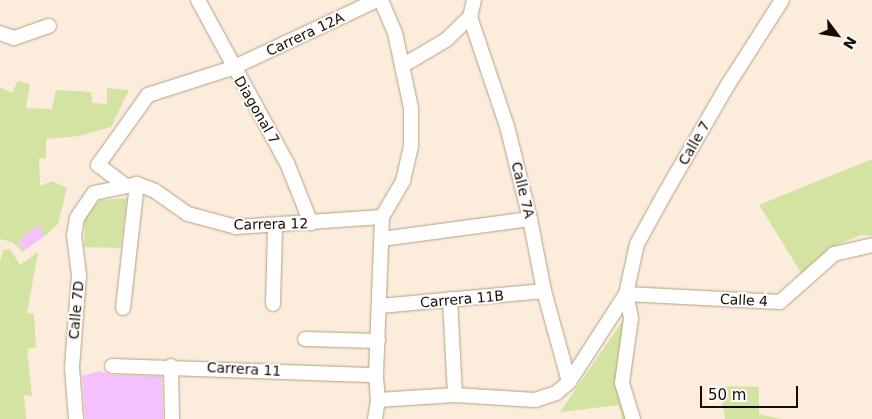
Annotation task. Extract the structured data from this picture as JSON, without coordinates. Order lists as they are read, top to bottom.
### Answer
{
  "streets": {
    "street": [
      "Carrera 12A",
      "Diagonal 7",
      "Calle 7",
      "Calle 7A",
      "Carrera 12",
      "Carrera 11B",
      "Calle 4",
      "Calle 7D",
      "Carrera 11"
    ]
  },
  "crossings": [
    ["Carrera 12A", "Diagonal 7"],
    ["Carrera 12A", "Carrera 12"],
    ["Diagonal 7", "Carrera 12"],
    ["Calle 7", "Calle 4"],
    ["Calle 7A", "Carrera 11B"],
    ["Carrera 12", "Calle 7D"]
  ],
  "scale_bar": "50 m",
  "north": "bottom right"
}
